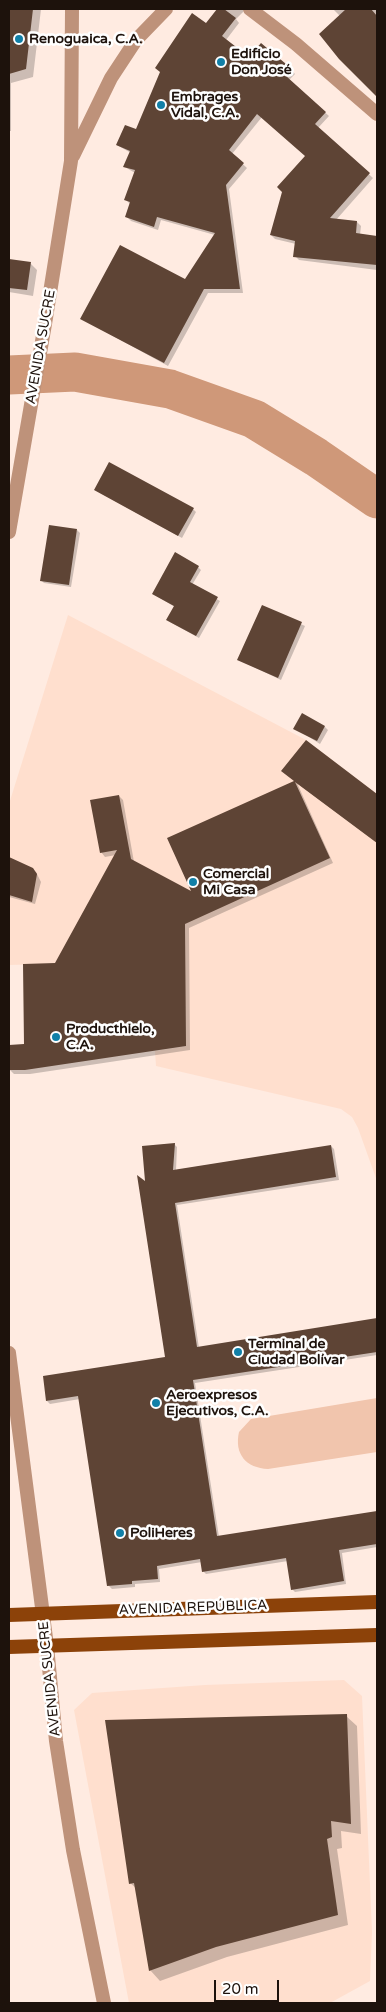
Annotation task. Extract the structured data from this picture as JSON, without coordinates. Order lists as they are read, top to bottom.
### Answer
{
  "streets": {
    "main road": ["AVENIDA REPÚBLICA"],
    "street": ["AVENIDA SUCRE"]
  },
  "crossings": [
    ["AVENIDA SUCRE", "AVENIDA REPÚBLICA"]
  ],
  "places": [
    "Renoguaica, C.A.",
    "Edificio Don José",
    "Embrages Vidal, C.A.",
    "Comercial Mi Casa",
    "Producthielo, C.A.",
    "Terminal de Ciudad Bolívar",
    "Aeroexpresos Ejecutivos, C.A.",
    "PoliHeres"
  ],
  "scale_bar": "20 m"
}
